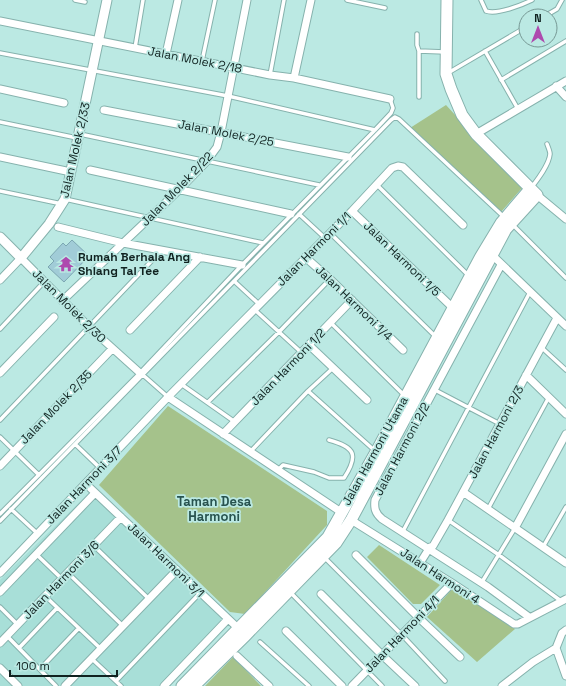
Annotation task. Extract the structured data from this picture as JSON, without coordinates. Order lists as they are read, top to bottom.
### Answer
{
  "streets": {
    "main road": ["Jalan Harmoni Utama"],
    "street": [
      "Jalan Molek 2/18",
      "Jalan Molek 2/25",
      "Jalan Molek 2/33",
      "Jalan Molek 2/22",
      "Jalan Harmoni 1/1",
      "Jalan Harmoni 1/5",
      "Jalan Harmoni 1/4",
      "Jalan Molek 2/30",
      "Jalan Harmoni 1/2",
      "Jalan Molek 2/35",
      "Jalan Harmoni 2/3",
      "Jalan Harmoni 2/2",
      "Jalan Harmoni 3/7",
      "Jalan Harmoni 3/1",
      "Jalan Harmoni 4",
      "Jalan Harmoni 3/6",
      "Jalan Harmoni 4/1"
    ]
  },
  "crossings": [
    ["Jalan Molek 2/18", "Jalan Molek 2/33"],
    ["Jalan Molek 2/18", "Jalan Molek 2/22"],
    ["Jalan Molek 2/25", "Jalan Molek 2/22"],
    ["Jalan Molek 2/33", "Jalan Molek 2/30"],
    ["Jalan Molek 2/22", "Jalan Molek 2/30"],
    ["Jalan Harmoni 1/1", "Jalan Harmoni 1/5"],
    ["Jalan Harmoni 1/1", "Jalan Harmoni 1/4"],
    ["Jalan Harmoni 1/1", "Jalan Harmoni 3/7"],
    ["Jalan Harmoni 1/5", "Jalan Harmoni Utama"],
    ["Jalan Harmoni 1/4", "Jalan Harmoni 1/2"],
    ["Jalan Molek 2/30", "Jalan Molek 2/35"],
    ["Jalan Harmoni 2/3", "Jalan Harmoni 2/2"],
    ["Jalan Harmoni 2/3", "Jalan Harmoni 4"],
    ["Jalan Harmoni 2/2", "Jalan Harmoni 4"],
    ["Jalan Harmoni Utama", "Jalan Harmoni 3/1"],
    ["Jalan Harmoni Utama", "Jalan Harmoni 4"],
    ["Jalan Harmoni 3/7", "Jalan Harmoni 3/1"],
    ["Jalan Harmoni 3/1", "Jalan Harmoni 3/6"],
    ["Jalan Harmoni 4", "Jalan Harmoni 4/1"]
  ],
  "districts": ["Taman Desa Harmoni"],
  "places": {
    "temple": ["Rumah Berhala Ang Shiang Tai Tee"]
  },
  "scale_bar": "100 m",
  "north": "top"
}
